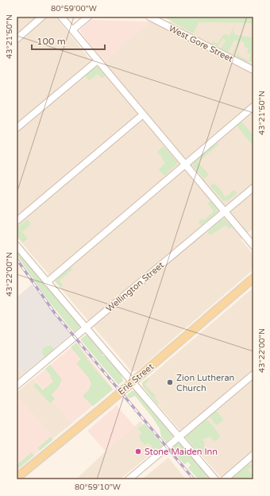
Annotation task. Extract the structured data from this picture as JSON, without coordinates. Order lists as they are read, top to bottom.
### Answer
{
  "streets": {
    "main road": ["Erie Street"],
    "street": ["West Gore Street", "Wellington Street"]
  },
  "places": ["Zion Lutheran Church", "Stone Maiden Inn"],
  "scale_bar": "100 m",
  "coordinates": [
    "80°59'00\"W",
    "43°21'50\"N",
    "43°22'00\"N",
    "80°59'10\"W"
  ]
}
